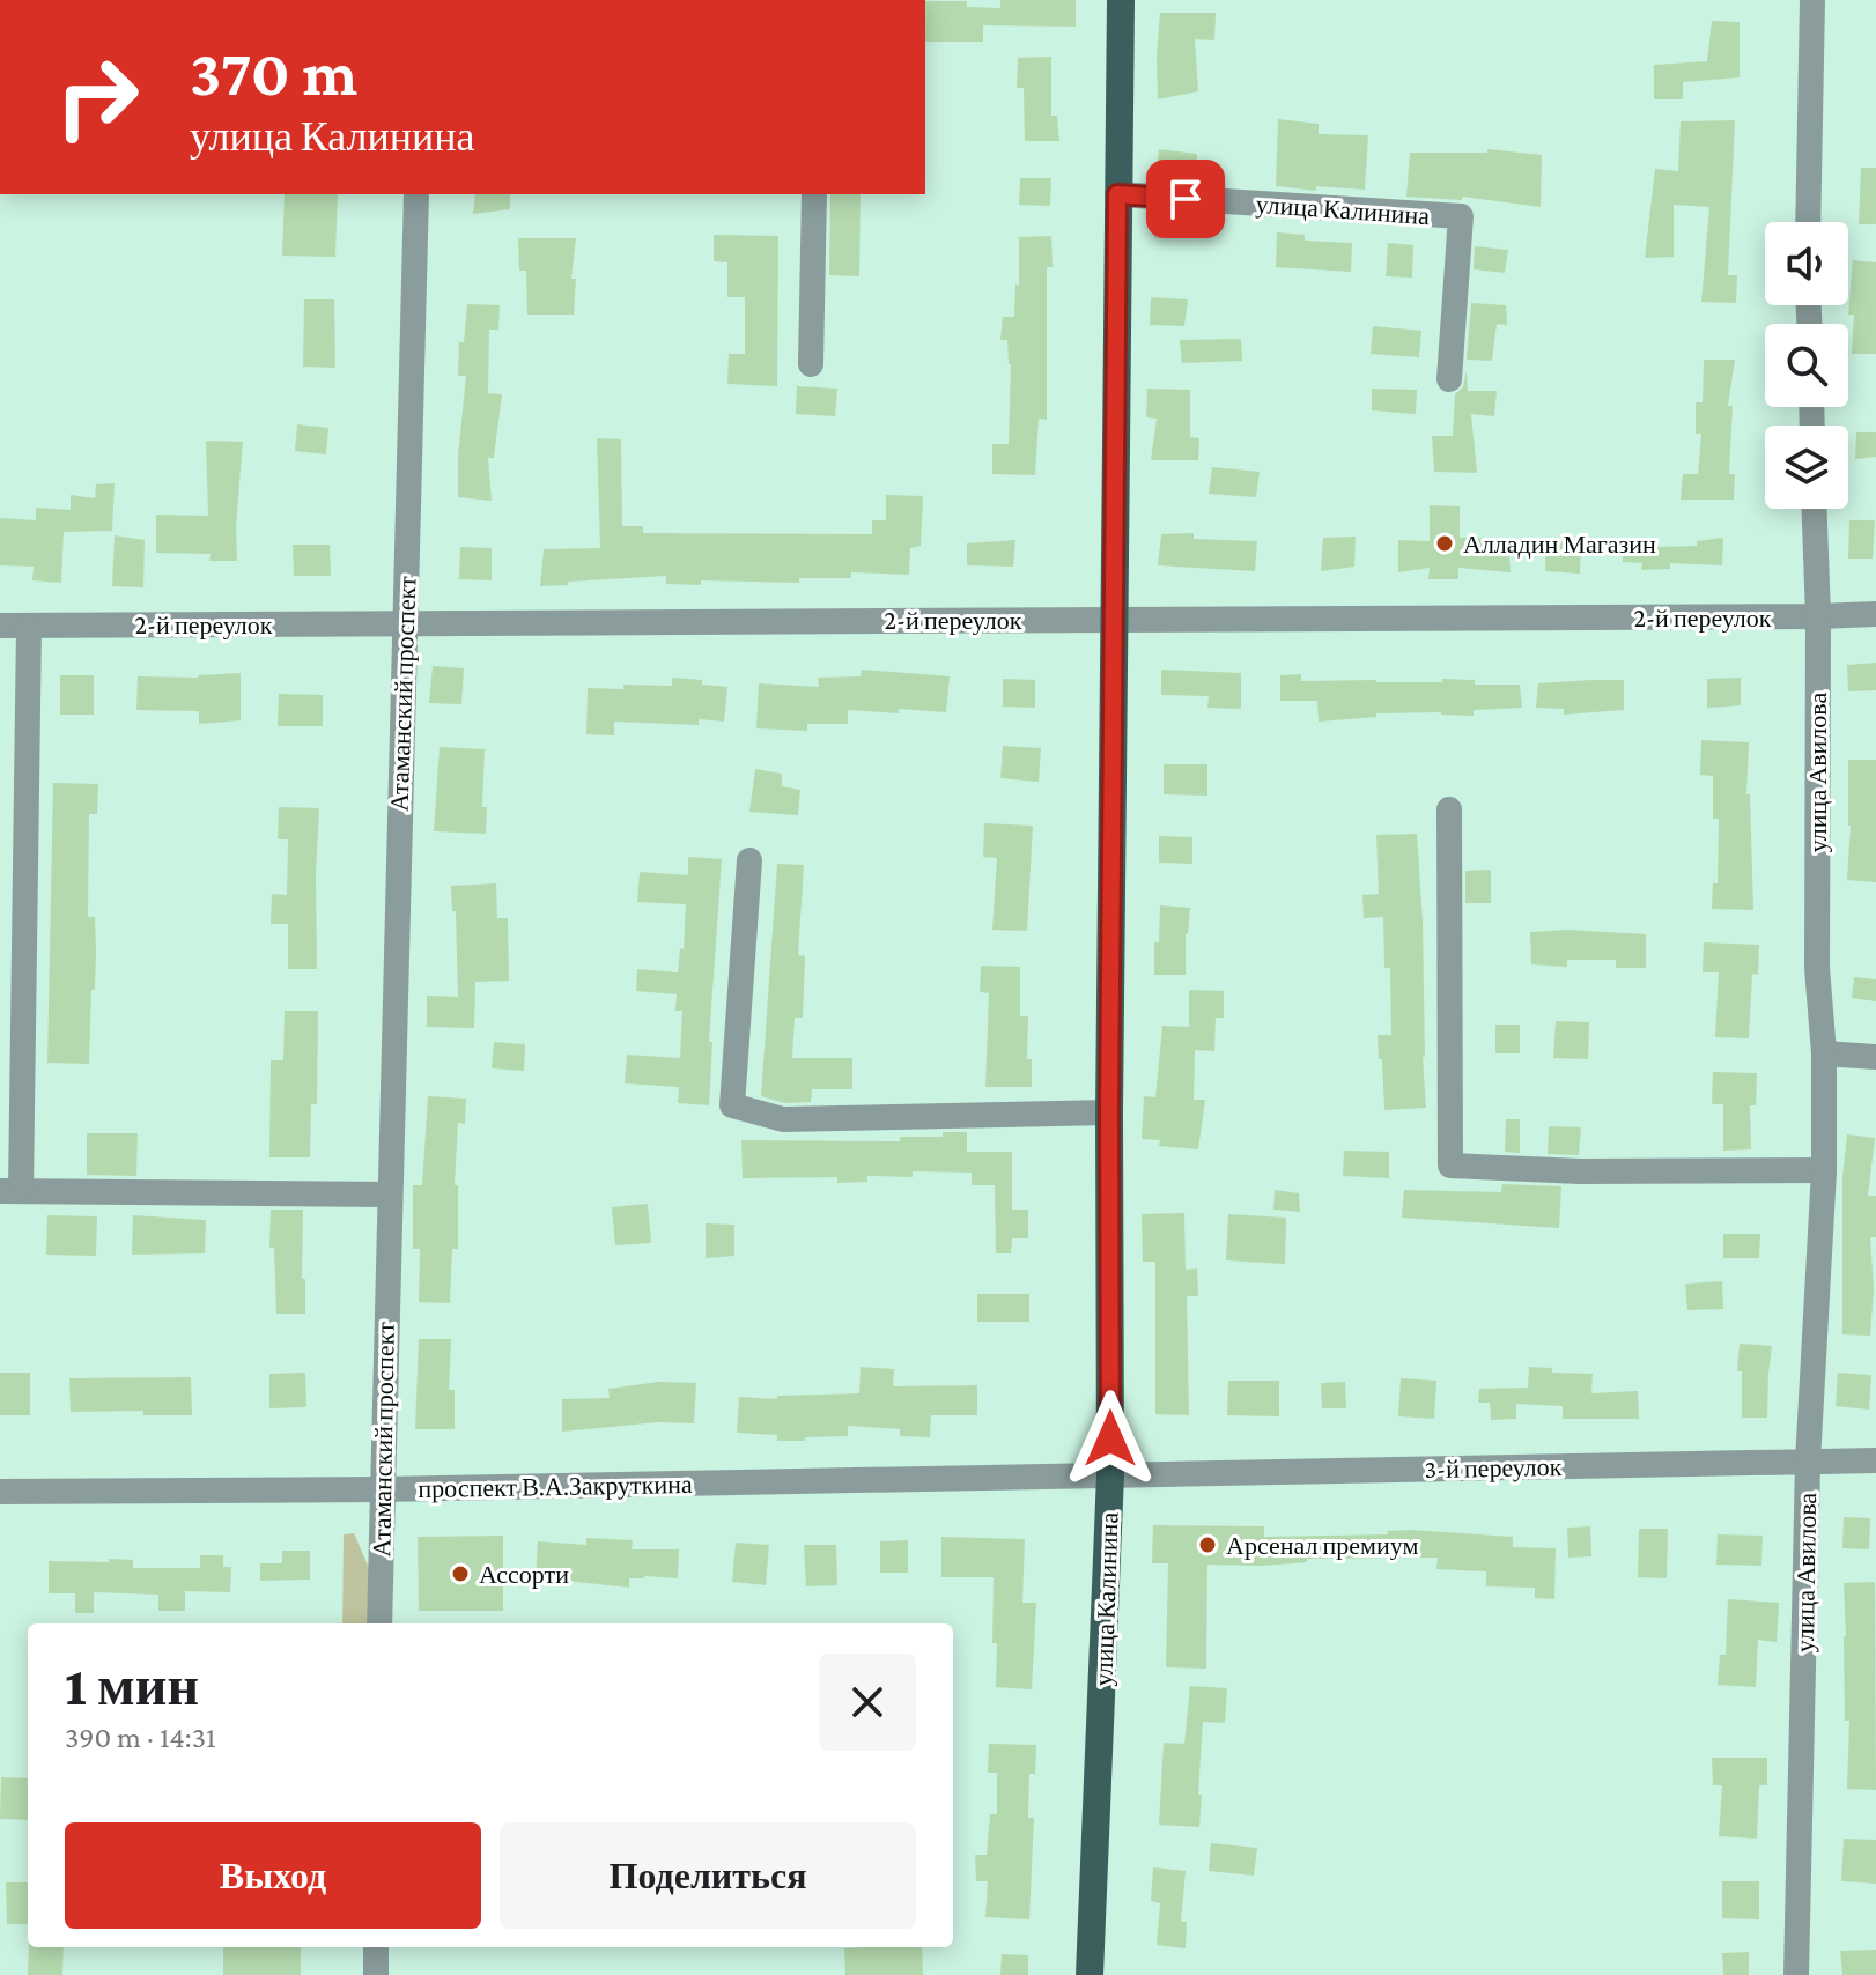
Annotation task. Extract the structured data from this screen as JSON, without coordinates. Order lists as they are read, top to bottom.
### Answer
{
  "streets": {
    "main road": ["улица Калинина"],
    "street": [
      "2-й переулок",
      "Атаманский проспект",
      "улица Авилова",
      "3-й переулок",
      "проспект В.А.Закруткина"
    ]
  },
  "crossings": [
    ["улица Калинина", "2-й переулок"],
    ["улица Калинина", "3-й переулок"],
    ["улица Калинина", "проспект В.А.Закруткина"],
    ["2-й переулок", "Атаманский проспект"],
    ["2-й переулок", "улица Авилова"],
    ["Атаманский проспект", "проспект В.А.Закруткина"],
    ["улица Авилова", "3-й переулок"],
    ["3-й переулок", "проспект В.А.Закруткина"]
  ],
  "places": ["Алладин Магазин", "Арсенал премиум", "Ассорти"],
  "page": {
    "turn": ["370 m", "улица Калинина"],
    "heading": ["1 мин", "390 m · 14:31"],
    "buttons": ["Выход", "Поделиться"]
  }
}
